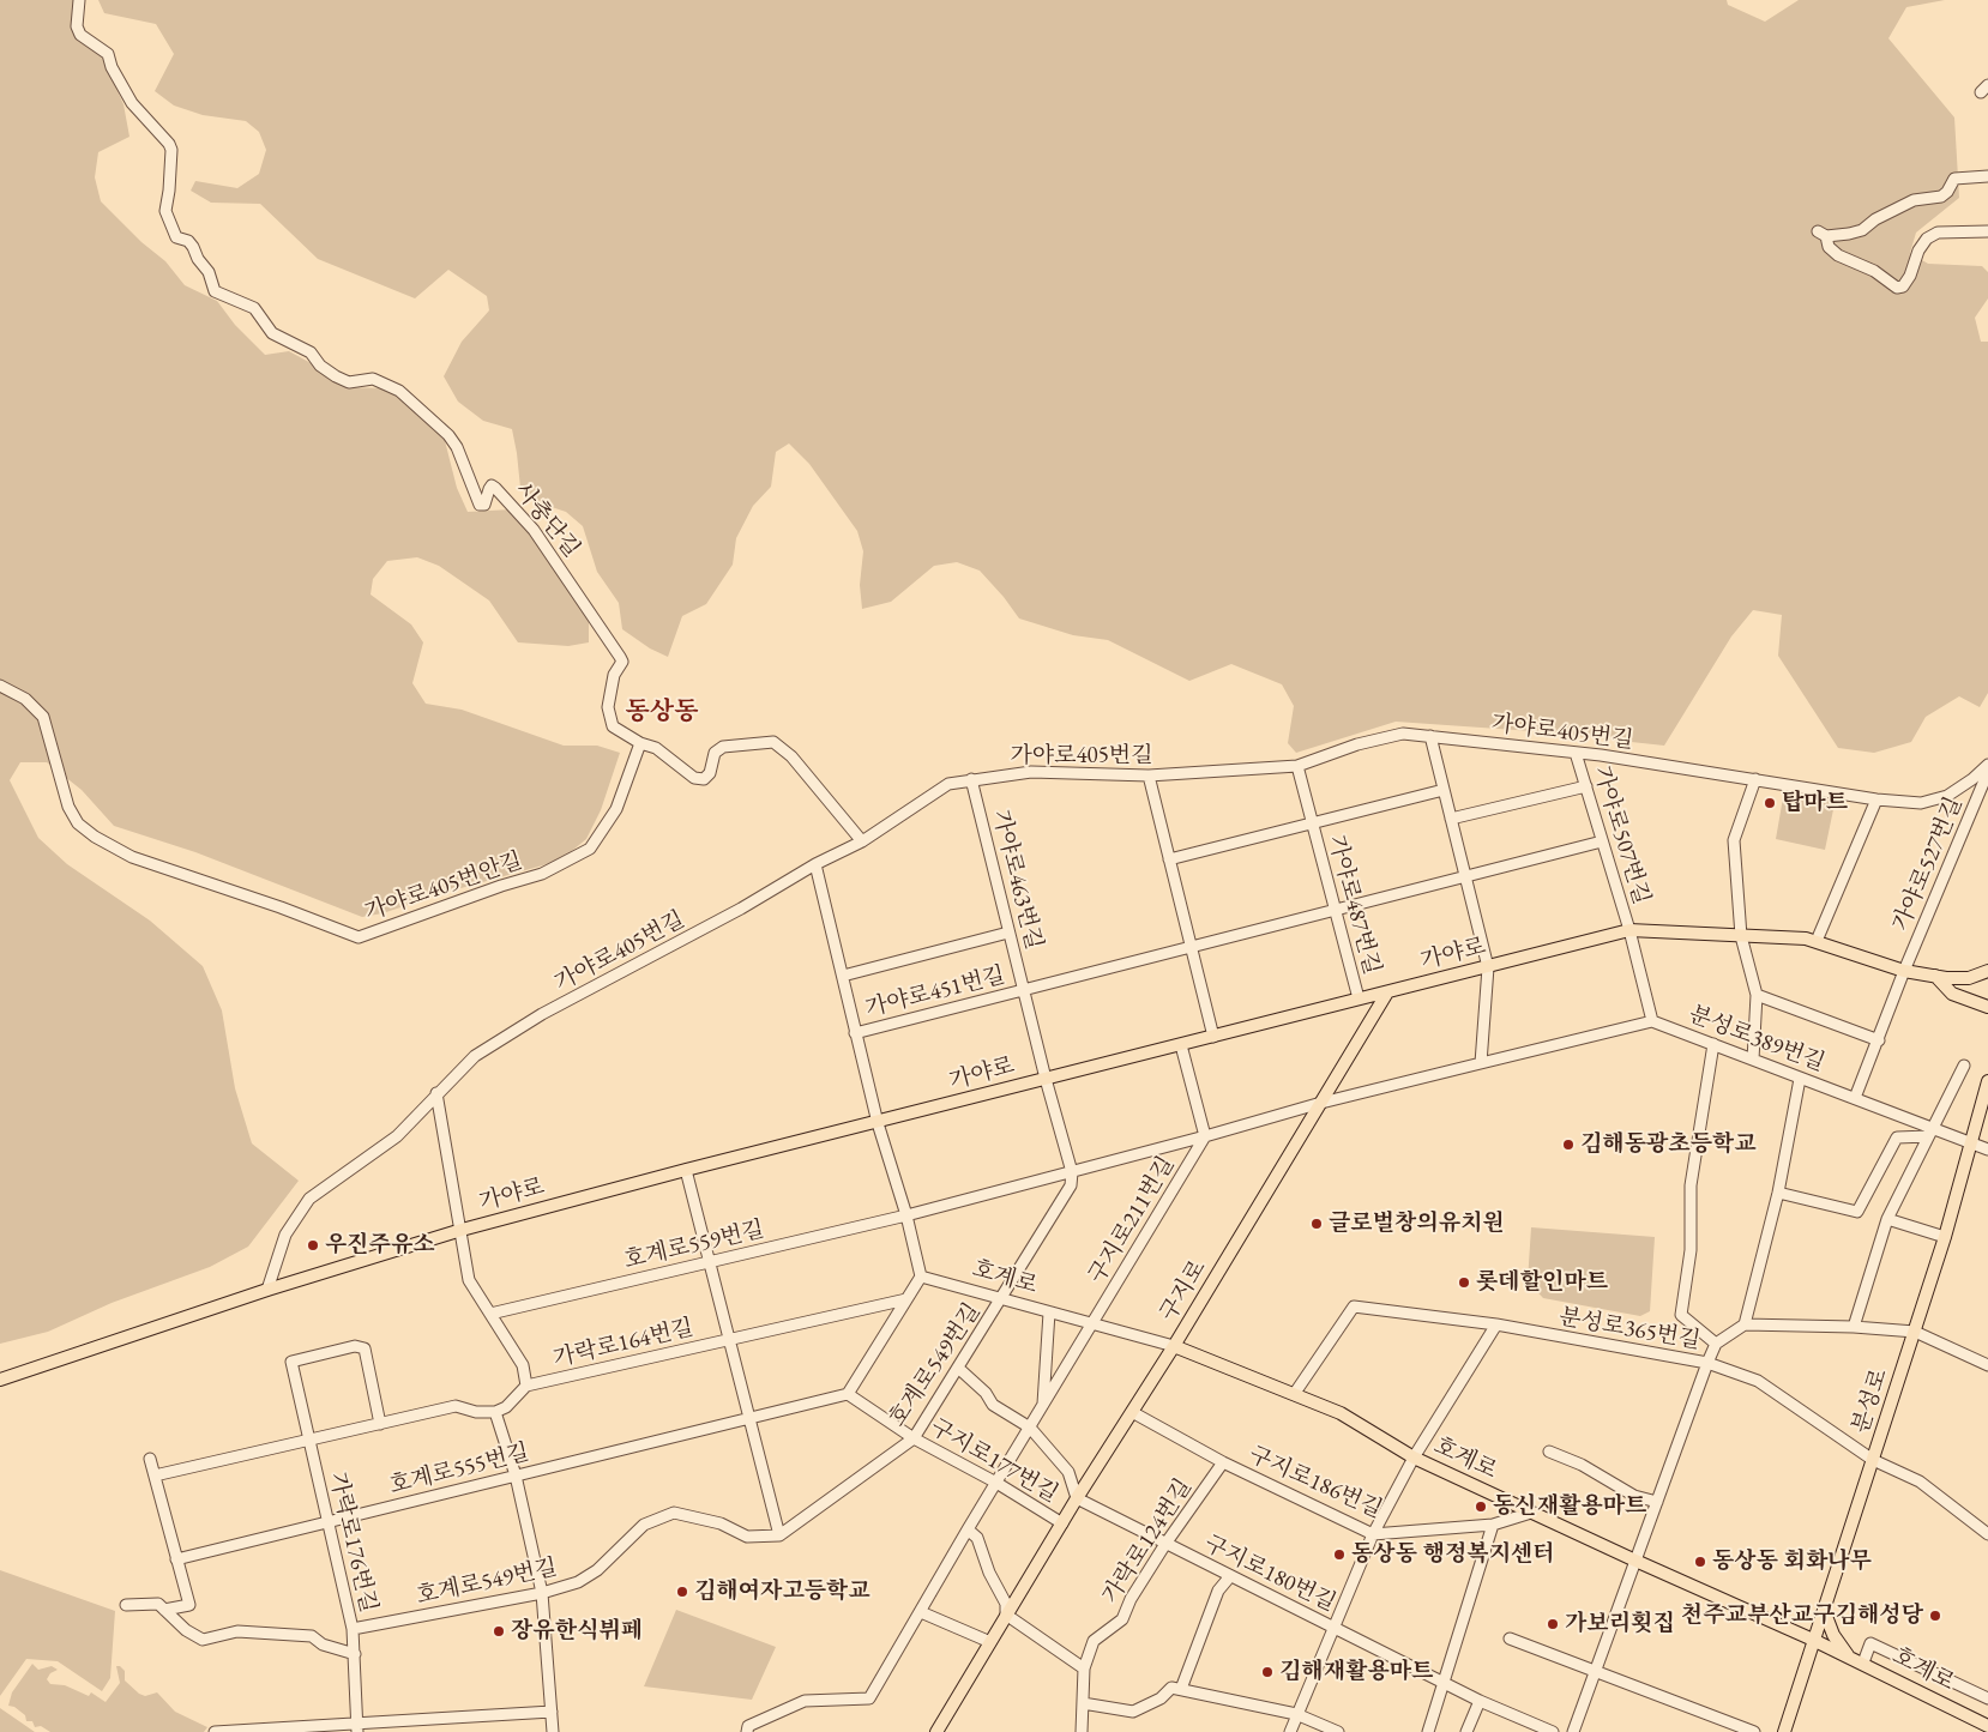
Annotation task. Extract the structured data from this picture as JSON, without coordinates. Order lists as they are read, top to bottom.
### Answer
{
  "streets": {
    "main road": [
      "가야로",
      "호계로",
      "구지로",
      "분성로"
    ],
    "street": [
      "사충단길",
      "가야로405번길",
      "가야로507번길",
      "가야로527번길",
      "가야로463번길",
      "가야로405번안길",
      "가야로487번길",
      "가야로451번길",
      "분성로389번길",
      "구지로211번길",
      "호계로559번길",
      "분성로365번길",
      "가락로164번길",
      "호계로549번길",
      "구지로177번길",
      "호계로555번길",
      "구지로186번길",
      "가락로124번길",
      "가락로176번길",
      "구지로180번길"
    ]
  },
  "crossings": [
    ["사충단길", "가야로405번안길"],
    ["가야로405번길", "가야로507번길"],
    ["가야로405번길", "가야로463번길"],
    ["가야로405번길", "가야로487번길"],
    ["가야로405번길", "가야로"],
    ["가야로405번길", "가야로451번길"],
    ["가야로405번길", "가락로164번길"],
    ["가야로507번길", "가야로"],
    ["가야로507번길", "분성로389번길"],
    ["가야로527번길", "가야로"],
    ["가야로527번길", "분성로389번길"],
    ["가야로463번길", "가야로"],
    ["가야로463번길", "가야로451번길"],
    ["가야로487번길", "가야로"],
    ["가야로", "가야로451번길"],
    ["가야로", "분성로389번길"],
    ["가야로", "구지로"],
    ["가야로", "가락로164번길"],
    ["분성로389번길", "분성로"],
    ["구지로211번길", "호계로559번길"],
    ["구지로211번길", "호계로"],
    ["구지로211번길", "구지로"],
    ["구지로211번길", "구지로177번길"],
    ["호계로559번길", "가락로164번길"],
    ["호계로", "구지로"],
    ["호계로", "분성로365번길"],
    ["호계로", "호계로549번길"],
    ["호계로", "분성로"],
    ["호계로", "구지로186번길"],
    ["구지로", "구지로177번길"],
    ["구지로", "구지로186번길"],
    ["구지로", "구지로180번길"],
    ["분성로365번길", "분성로"],
    ["호계로549번길", "구지로177번길"],
    ["호계로549번길", "가락로176번길"],
    ["구지로177번길", "호계로555번길"],
    ["호계로555번길", "가락로176번길"],
    ["구지로186번길", "가락로124번길"],
    ["가락로124번길", "구지로180번길"]
  ],
  "districts": ["동상동"],
  "places": [
    "탑마트",
    "김해동광초등학교",
    "글로벌창의유치원",
    "우진주유소",
    "롯데할인마트",
    "동신재활용마트",
    "동상동 행정복지센터",
    "동상동 회화나무",
    "김해여자고등학교",
    "천주교부산교구김해성당",
    "가보리횟집",
    "장유한식뷔페",
    "김해재활용마트"
  ]
}
